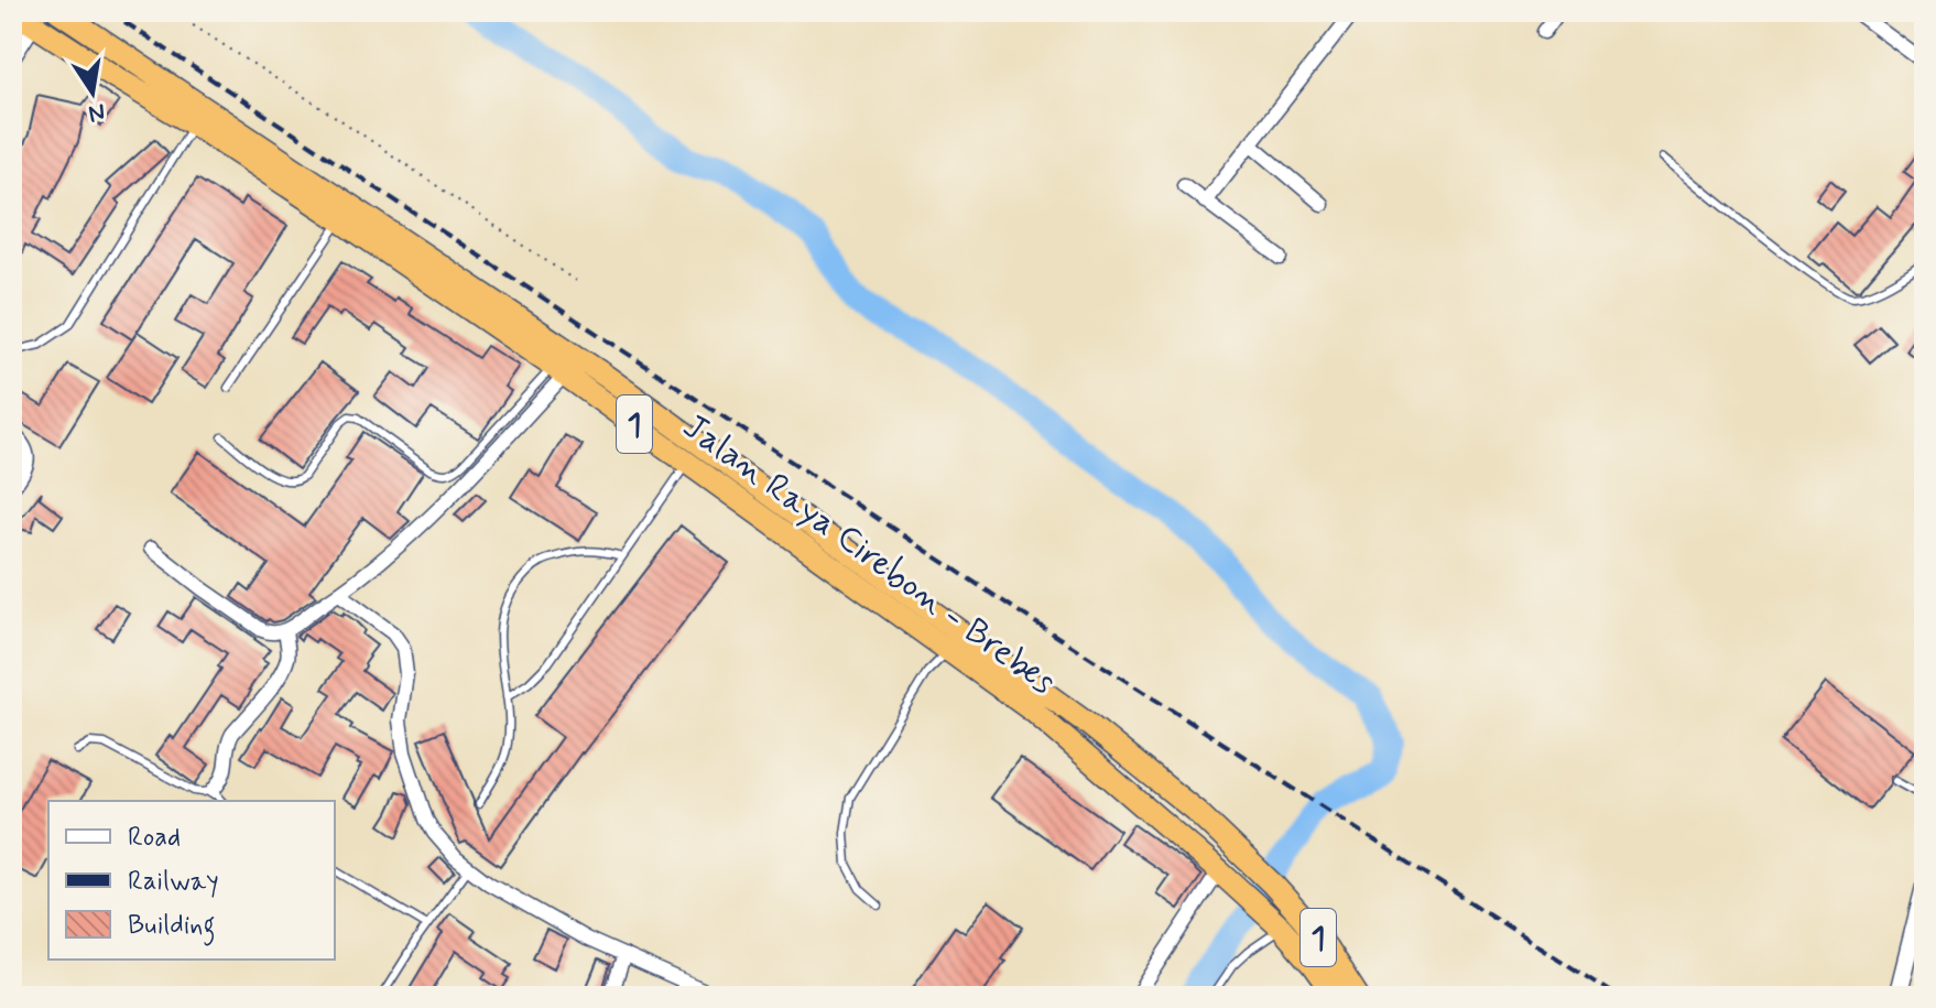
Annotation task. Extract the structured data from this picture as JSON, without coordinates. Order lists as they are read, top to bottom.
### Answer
{
  "streets": {
    "highway": ["1", "Jalan Raya Cirebon - Brebes"]
  },
  "legend": ["Road", "Railway", "Building"],
  "north": "bottom"
}
